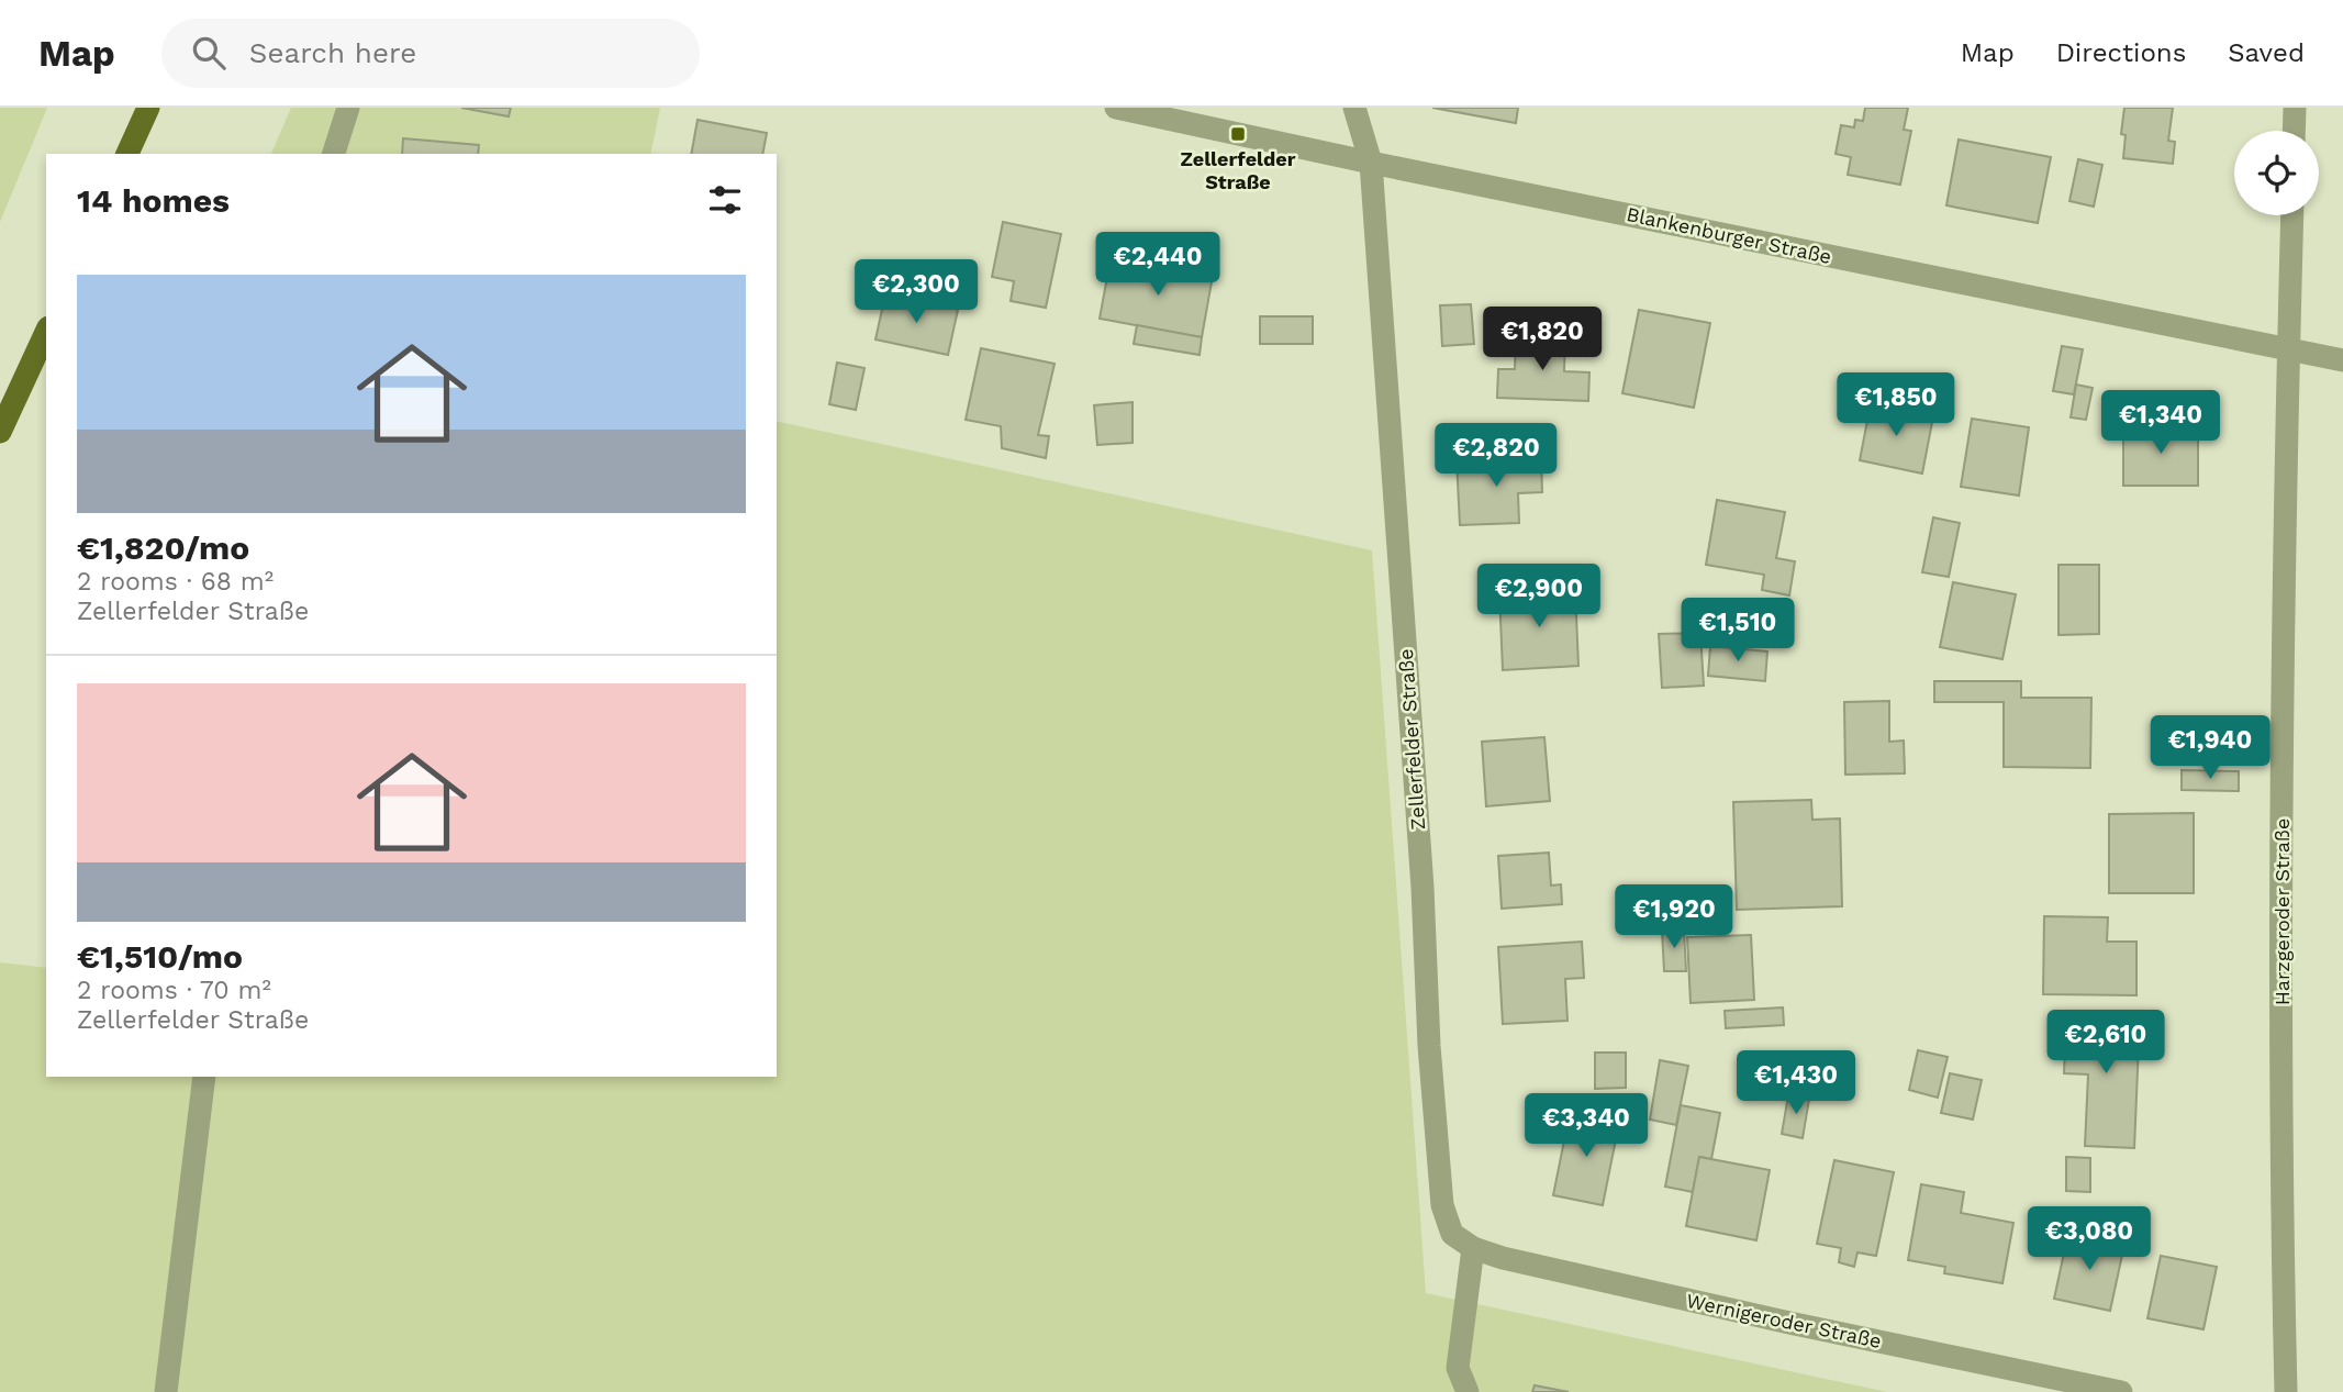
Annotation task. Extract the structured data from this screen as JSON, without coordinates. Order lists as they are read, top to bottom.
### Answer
{
  "streets": {
    "street": [
      "Blankenburger Straße",
      "Zellerfelder Straße",
      "Harzgeroder Straße",
      "Wernigeroder Straße"
    ]
  },
  "crossings": [
    ["Blankenburger Straße", "Zellerfelder Straße"],
    ["Blankenburger Straße", "Harzgeroder Straße"],
    ["Zellerfelder Straße", "Wernigeroder Straße"]
  ],
  "places": {
    "transit": ["Zellerfelder Straße"]
  },
  "page": {
    "header": "Map",
    "search": "Search here",
    "nav": ["Map", "Directions", "Saved"],
    "heading": "14 homes",
    "price": [
      "€2,440",
      "€2,300",
      "€1,820",
      "€1,850",
      "€1,340",
      "€2,820",
      "€2,900",
      "€1,510",
      "€1,940",
      "€1,920",
      "€2,610",
      "€1,430",
      "€3,340",
      "€3,080"
    ],
    "list": [
      {
        "name": "€1,820/mo",
        "note": "2 rooms · 68 m² · Zellerfelder Straße"
      },
      {
        "name": "€1,510/mo",
        "note": "2 rooms · 70 m² · Zellerfelder Straße"
      }
    ]
  }
}
